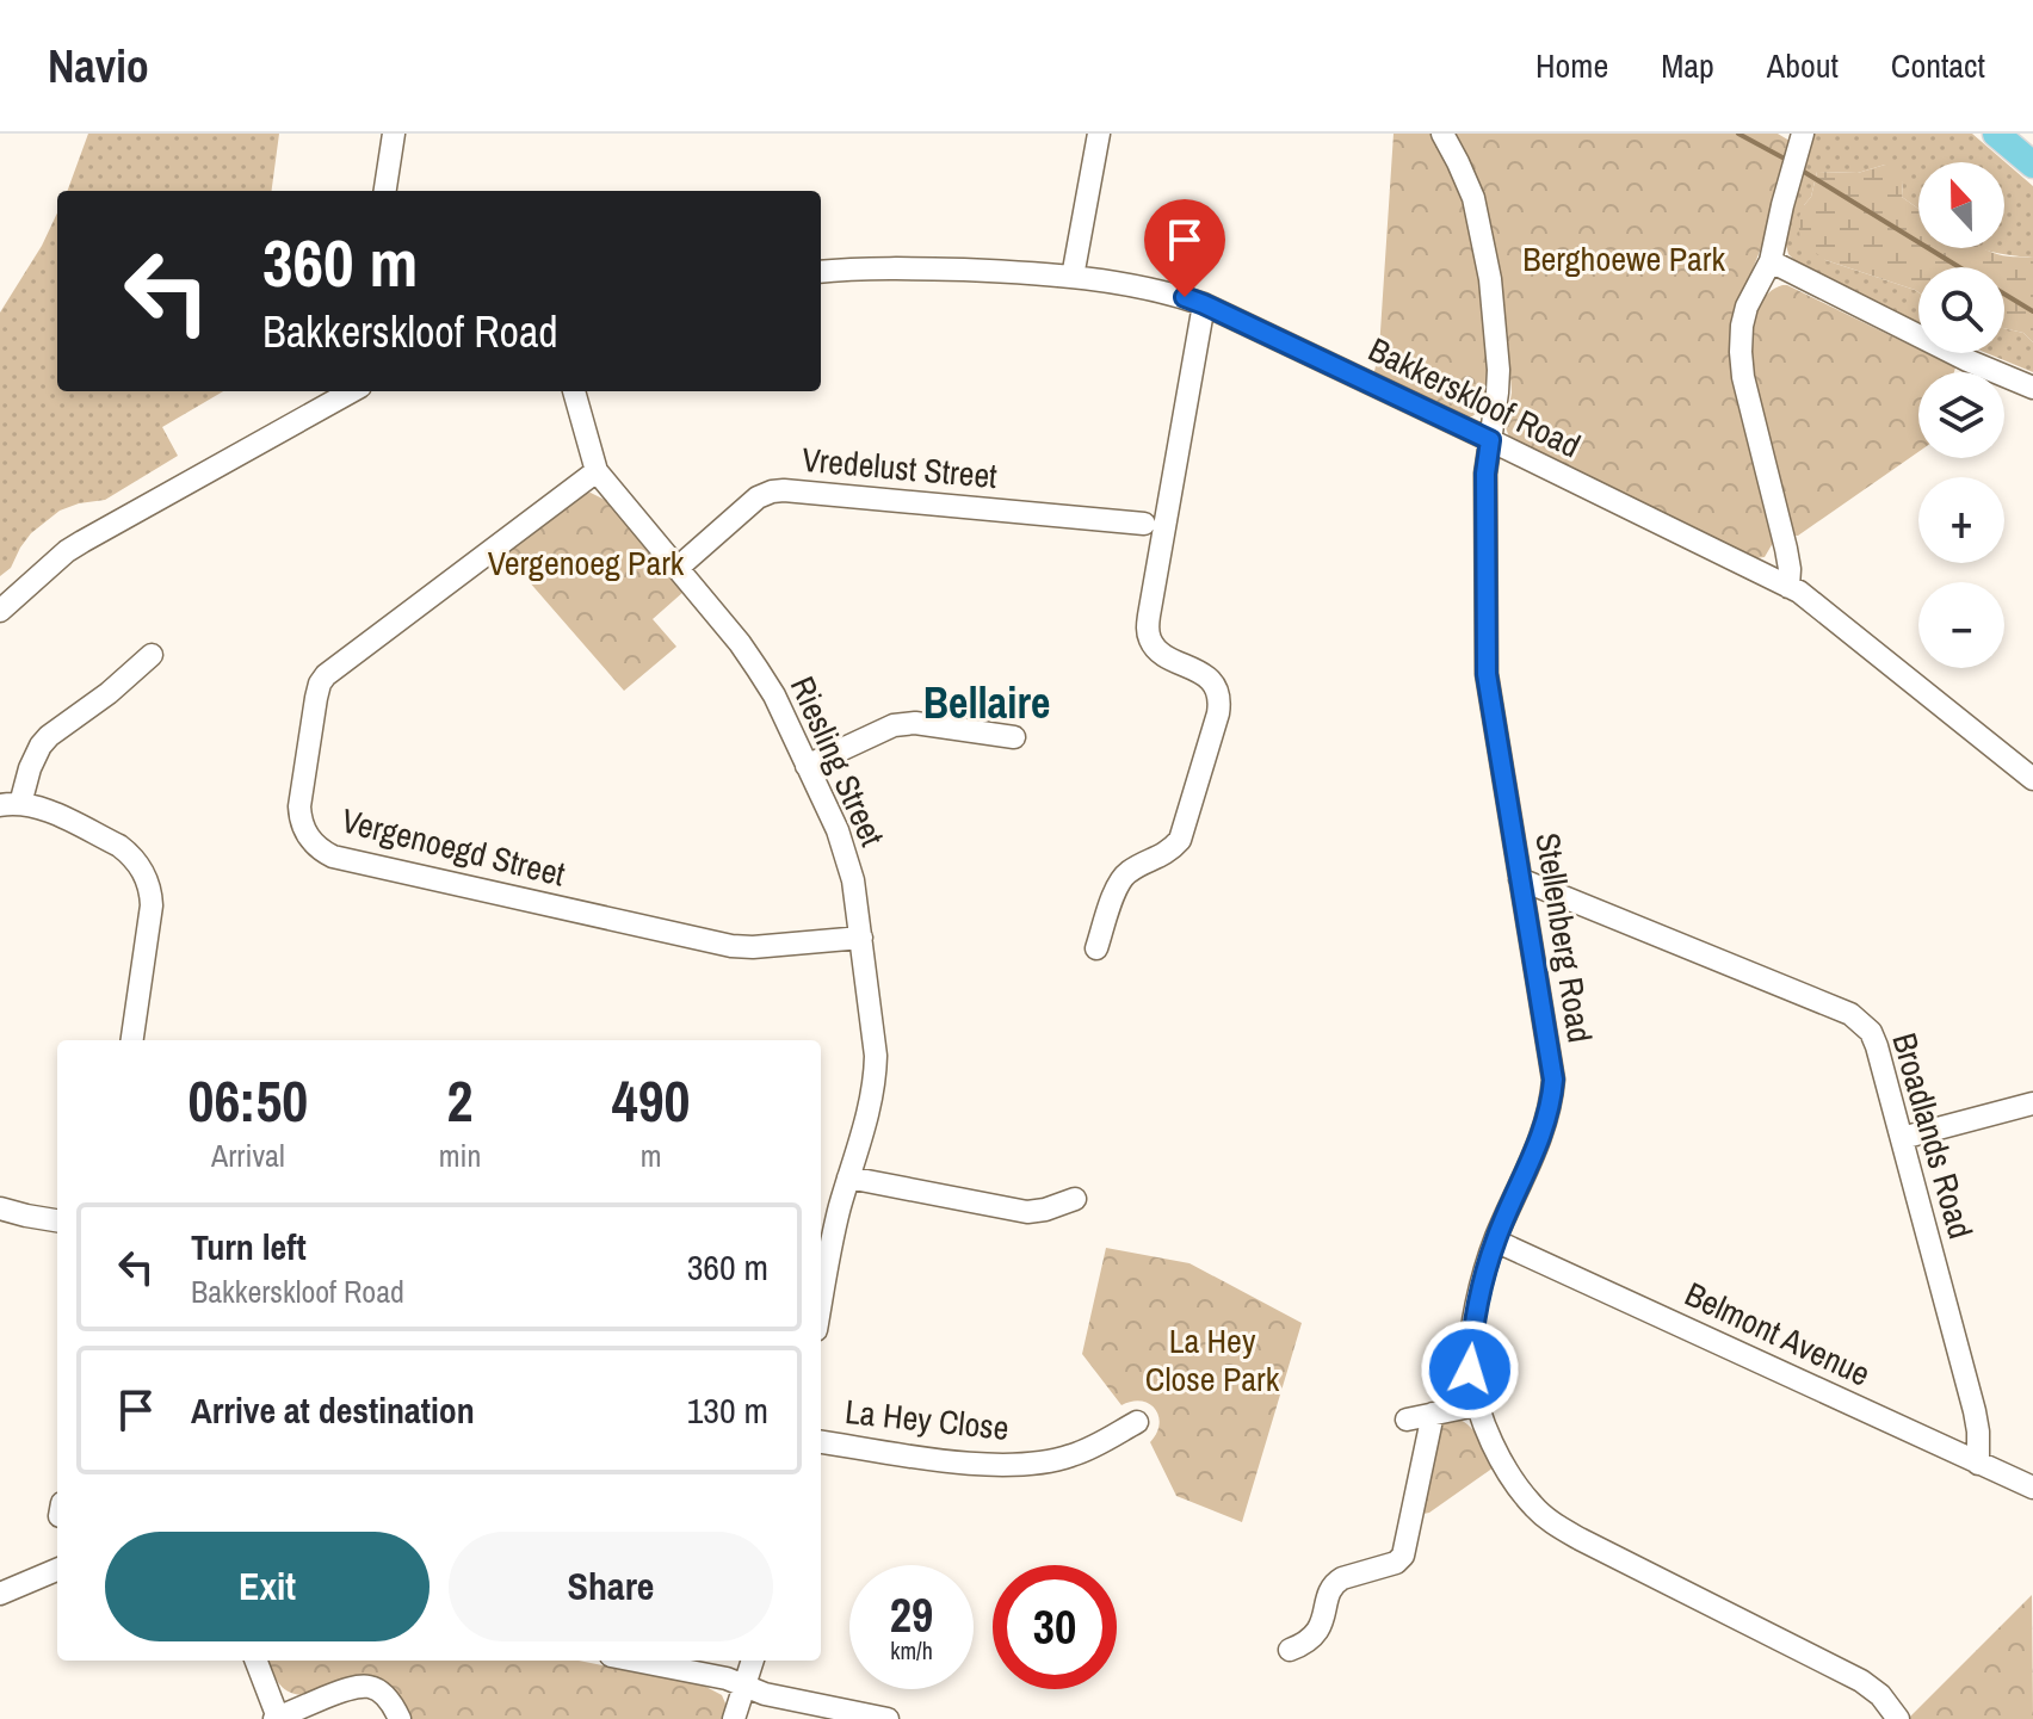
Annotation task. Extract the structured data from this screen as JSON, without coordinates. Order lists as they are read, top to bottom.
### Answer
{
  "streets": {
    "street": [
      "Bakkerskloof Road",
      "Vredelust Street",
      "Riesling Street",
      "Vergenoegd Street",
      "Stellenberg Road",
      "Broadlands Road",
      "Belmont Avenue",
      "La Hey Close"
    ]
  },
  "crossings": [
    ["Bakkerskloof Road", "Stellenberg Road"],
    ["Vredelust Street", "Riesling Street"],
    ["Riesling Street", "Vergenoegd Street"],
    ["Stellenberg Road", "Broadlands Road"],
    ["Stellenberg Road", "Belmont Avenue"],
    ["Broadlands Road", "Belmont Avenue"]
  ],
  "districts": ["Bellaire"],
  "parks": ["Berghoewe Park", "Vergenoeg Park", "La Hey Close Park"],
  "north": "top",
  "page": {
    "header": "Navio",
    "nav": [
      "Home",
      "Map",
      "About",
      "Contact"
    ],
    "map_buttons": ["+", "−"],
    "turn": ["360 m", "Bakkerskloof Road"],
    "eta": [
      "06:50",
      "Arrival",
      "2",
      "min",
      "490",
      "m"
    ],
    "list": [
      {
        "name": "Turn left",
        "note": "Bakkerskloof Road",
        "value": "360 m"
      },
      {
        "name": "Arrive at destination",
        "value": "130 m"
      }
    ],
    "buttons": ["Exit", "Share"],
    "speed": "29 km/h",
    "limit": "30"
  }
}
